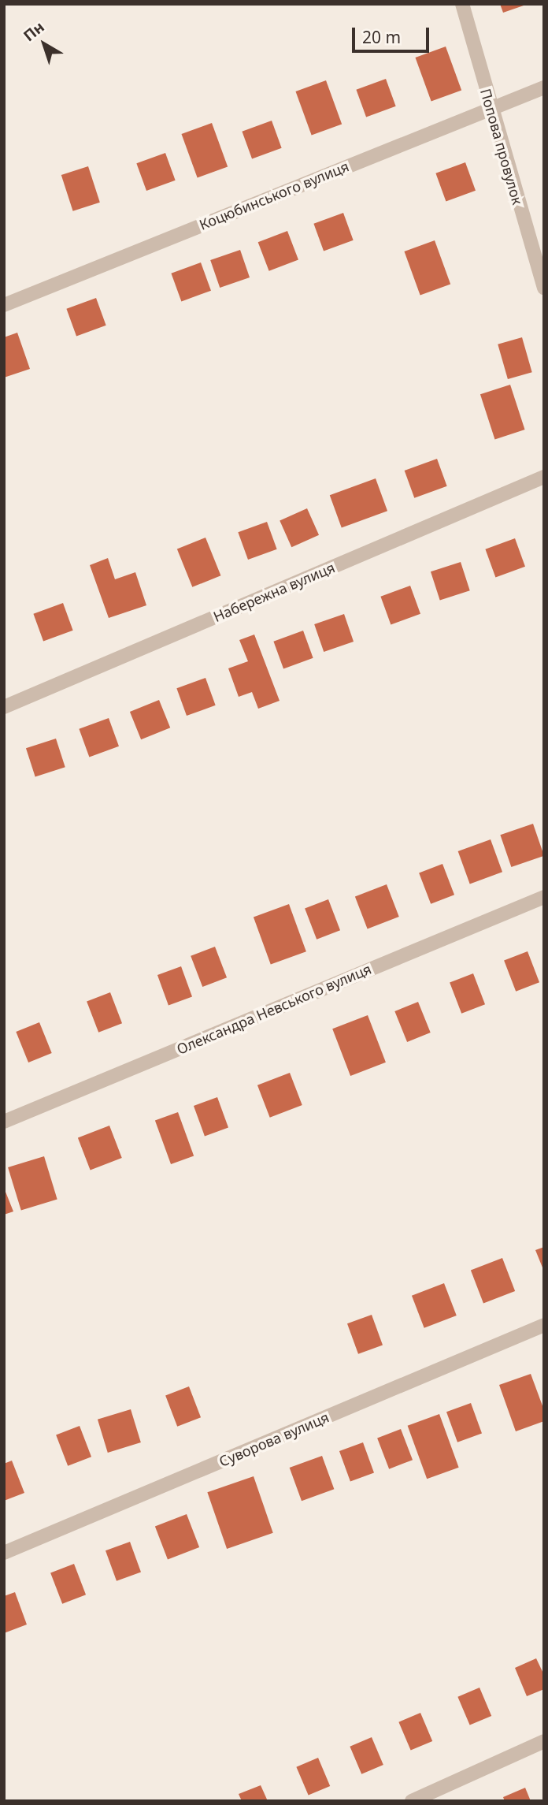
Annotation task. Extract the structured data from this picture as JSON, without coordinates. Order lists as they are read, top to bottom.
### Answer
{
  "streets": {
    "street": [
      "Попова провулок",
      "Коцюбинського вулиця",
      "Набережна вулиця",
      "Олександра Невського вулиця",
      "Суворова вулиця"
    ]
  },
  "crossings": [
    ["Попова провулок", "Коцюбинського вулиця"]
  ],
  "scale_bar": "20 m",
  "north": "top left"
}
